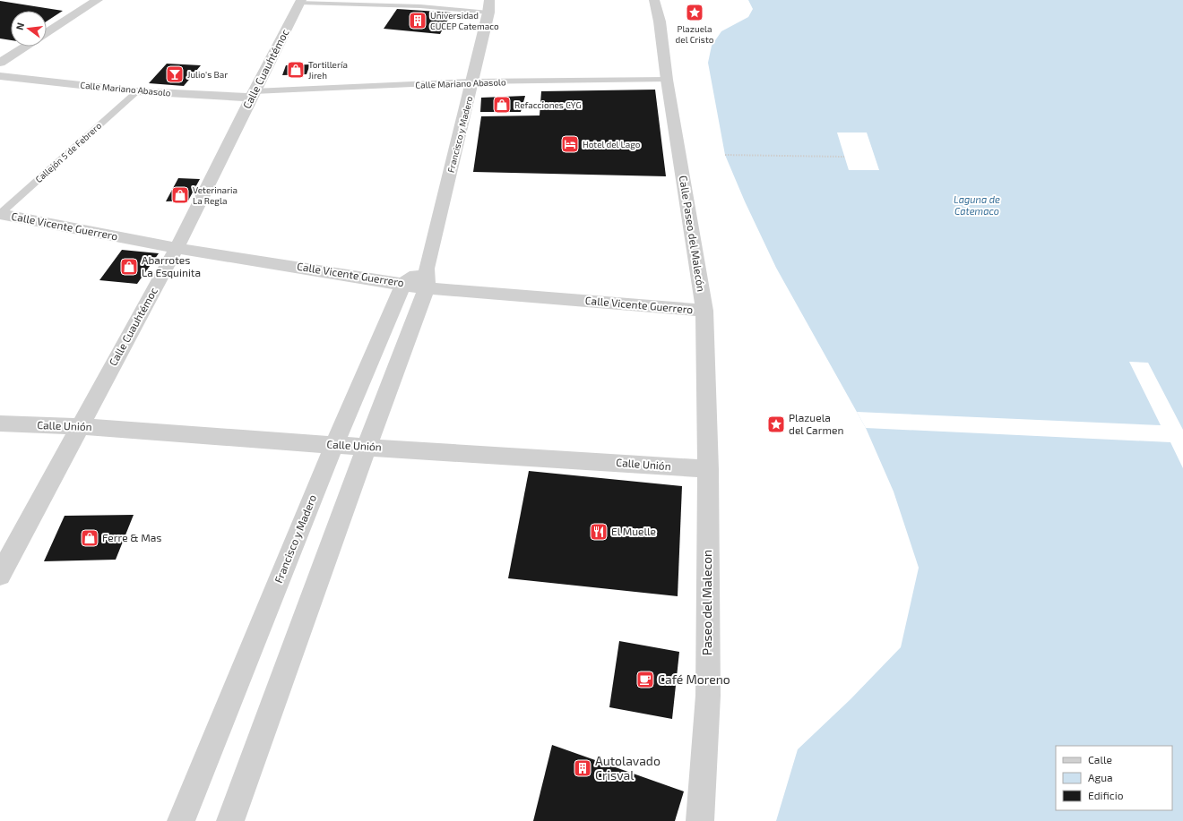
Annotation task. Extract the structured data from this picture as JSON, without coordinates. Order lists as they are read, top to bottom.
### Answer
{
  "streets": {
    "street": [
      "Calle Cuauhtémoc",
      "Calle Mariano Abasolo",
      "Francisco y Madero",
      "Calle Vicente Guerrero",
      "Calle Paseo del Malecón",
      "Calle Unión",
      "Paseo del Malecon"
    ],
    "lane": ["Callejón 5 de Febrero"]
  },
  "crossings": [
    ["Calle Cuauhtémoc", "Calle Mariano Abasolo"],
    ["Calle Cuauhtémoc", "Calle Vicente Guerrero"],
    ["Calle Cuauhtémoc", "Calle Unión"],
    ["Calle Mariano Abasolo", "Francisco y Madero"],
    ["Calle Mariano Abasolo", "Callejón 5 de Febrero"],
    ["Calle Mariano Abasolo", "Calle Paseo del Malecón"],
    ["Francisco y Madero", "Calle Vicente Guerrero"],
    ["Francisco y Madero", "Calle Unión"],
    ["Callejón 5 de Febrero", "Calle Vicente Guerrero"],
    ["Calle Vicente Guerrero", "Calle Paseo del Malecón"],
    ["Calle Paseo del Malecón", "Calle Unión"],
    ["Calle Paseo del Malecón", "Paseo del Malecon"],
    ["Calle Unión", "Paseo del Malecon"]
  ],
  "water": ["Laguna de Catemaco"],
  "places": {
    "place": ["Plazuela del Cristo", "Plazuela del Carmen"],
    "building": ["Universidad CUCEP Catemaco", "Autolavado Crisval"],
    "shop": [
      "Tortillería Jireh",
      "Refacciones CYG",
      "Veterinaria La Regla",
      "Abarrotes La Esquinita",
      "Ferre & Mas"
    ],
    "bar": ["Julio's Bar"],
    "hotel": ["Hotel del Lago"],
    "restaurant": ["El Muelle"],
    "cafe": ["Café Moreno"]
  },
  "legend": ["Calle", "Agua", "Edificio"],
  "north": "left"
}
